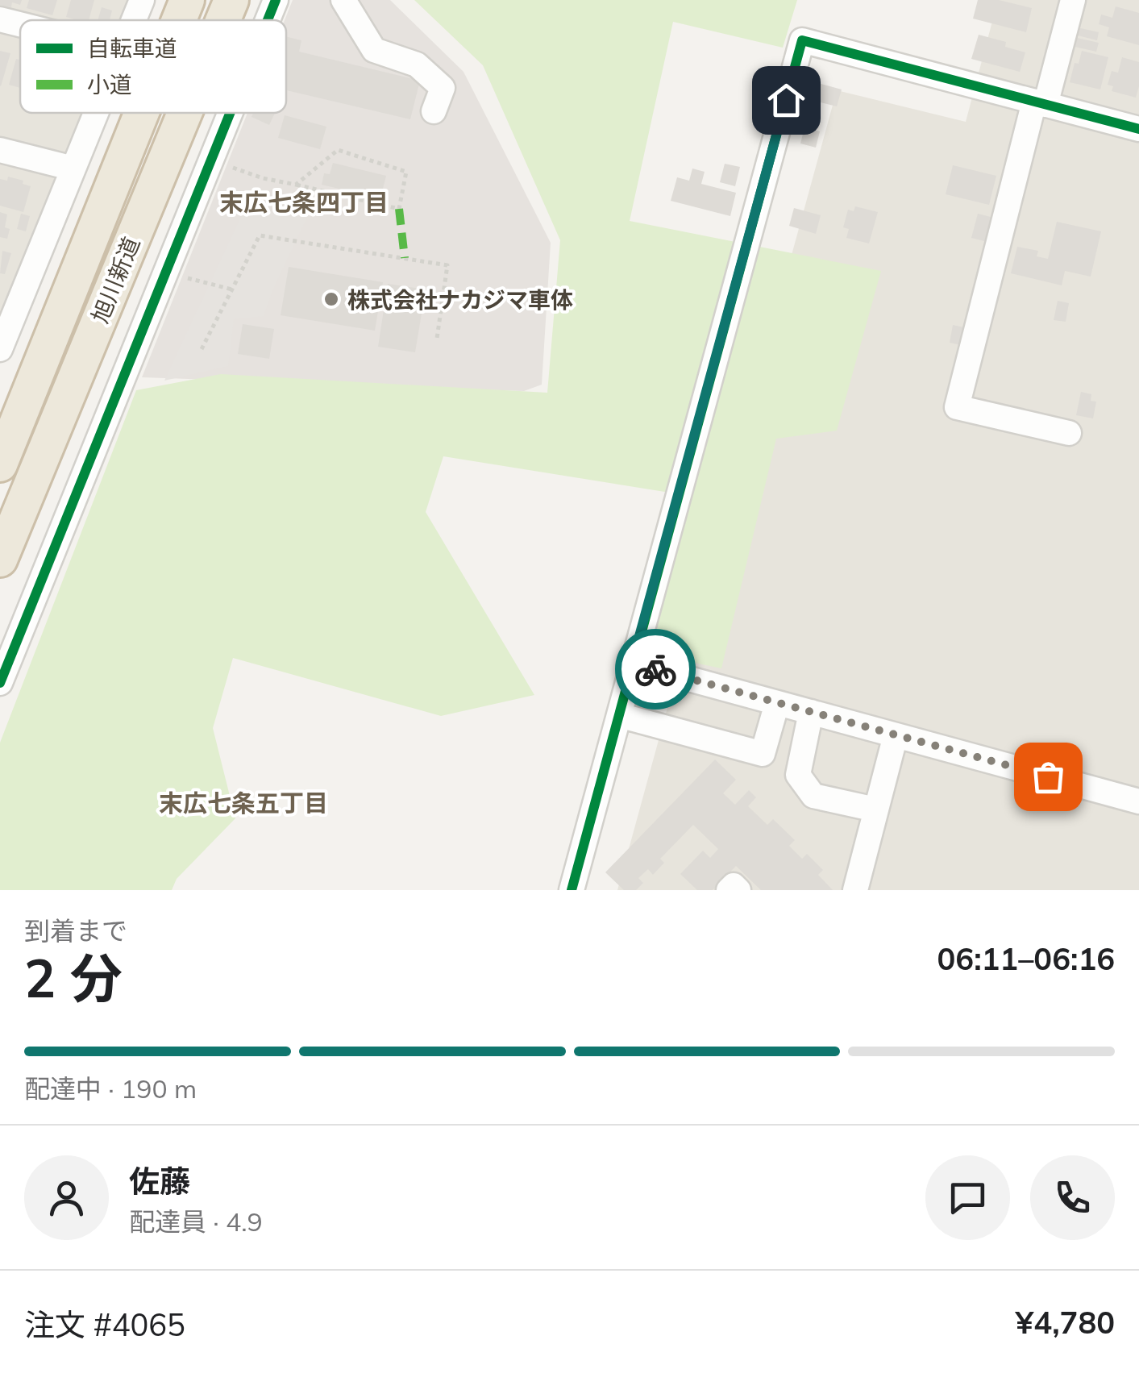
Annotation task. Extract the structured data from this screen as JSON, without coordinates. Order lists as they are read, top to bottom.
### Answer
{
  "streets": {
    "highway": ["旭川新道"]
  },
  "districts": ["末広七条四丁目", "末広七条五丁目"],
  "places": ["株式会社ナカジマ車体"],
  "legend": ["自転車道", "小道"],
  "page": {
    "heading": ["2 分", "到着まで", "06:11–06:16"],
    "panel": [
      "佐藤",
      "配達員 · 4.9",
      "注文 #4065",
      "¥4,780"
    ],
    "bar": "配達中 · 190 m"
  }
}
